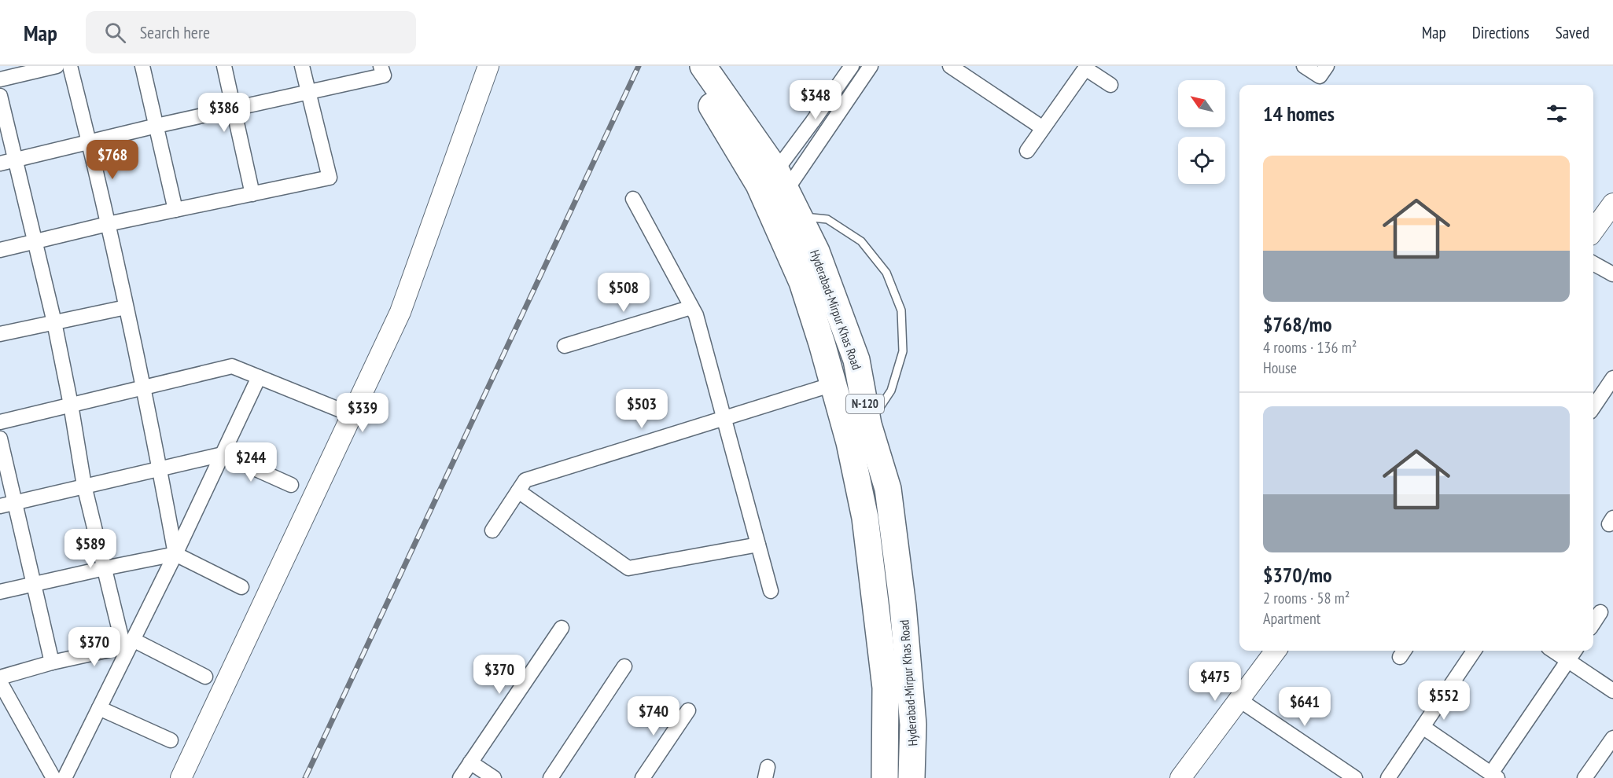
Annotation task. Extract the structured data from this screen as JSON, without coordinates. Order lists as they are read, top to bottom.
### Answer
{
  "streets": {
    "highway": ["Hyderabad-Mirpur Khas Road", "N-120"]
  },
  "north": "top left",
  "page": {
    "header": "Map",
    "search": "Search here",
    "nav": ["Map", "Directions", "Saved"],
    "price": [
      "$348",
      "$386",
      "$768",
      "$508",
      "$503",
      "$339",
      "$244",
      "$589",
      "$370",
      "$370",
      "$475",
      "$552",
      "$641",
      "$740"
    ],
    "heading": "14 homes",
    "list": [
      {
        "name": "$768/mo",
        "note": "4 rooms · 136 m² · House"
      },
      {
        "name": "$370/mo",
        "note": "2 rooms · 58 m² · Apartment"
      }
    ]
  }
}
